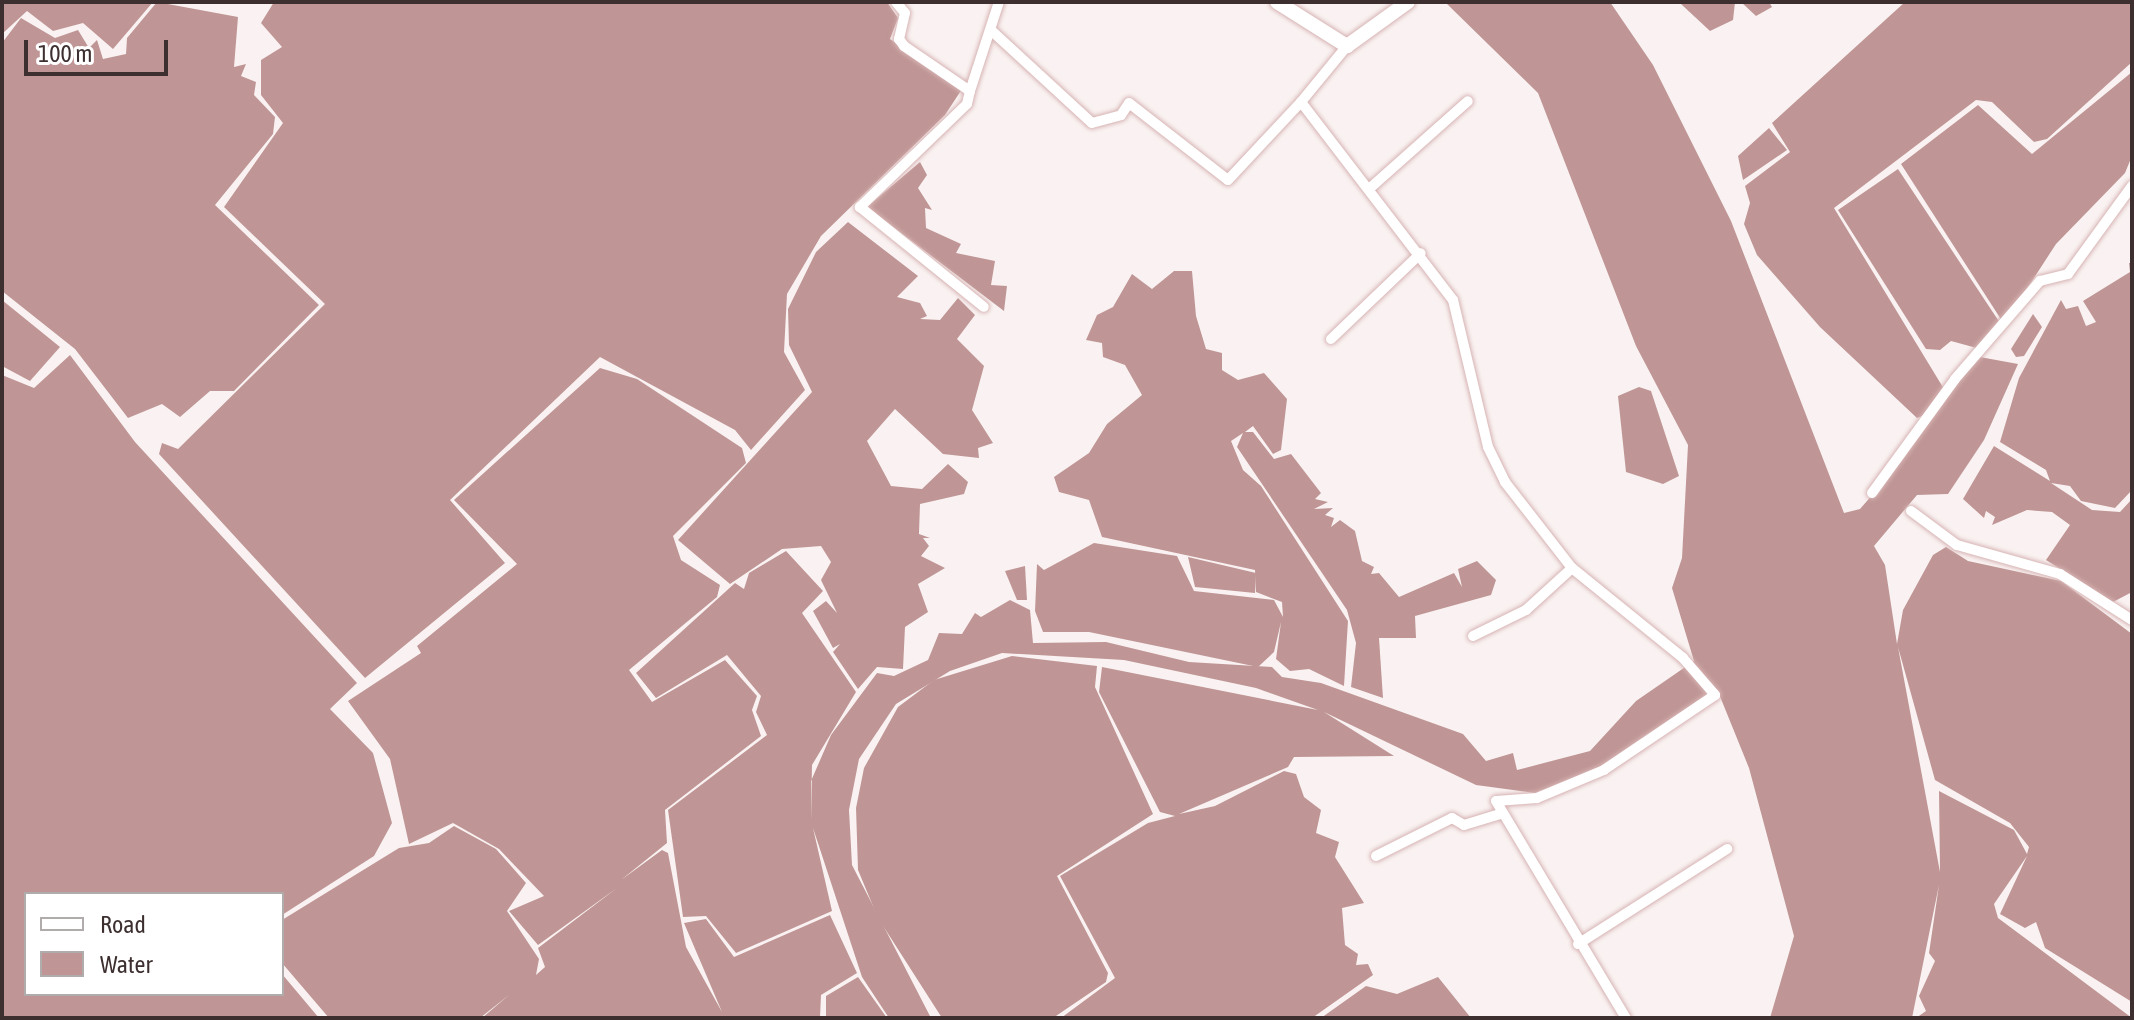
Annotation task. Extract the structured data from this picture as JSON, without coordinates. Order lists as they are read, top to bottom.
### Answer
{
  "legend": ["Road", "Water"],
  "scale_bar": "100 m"
}
